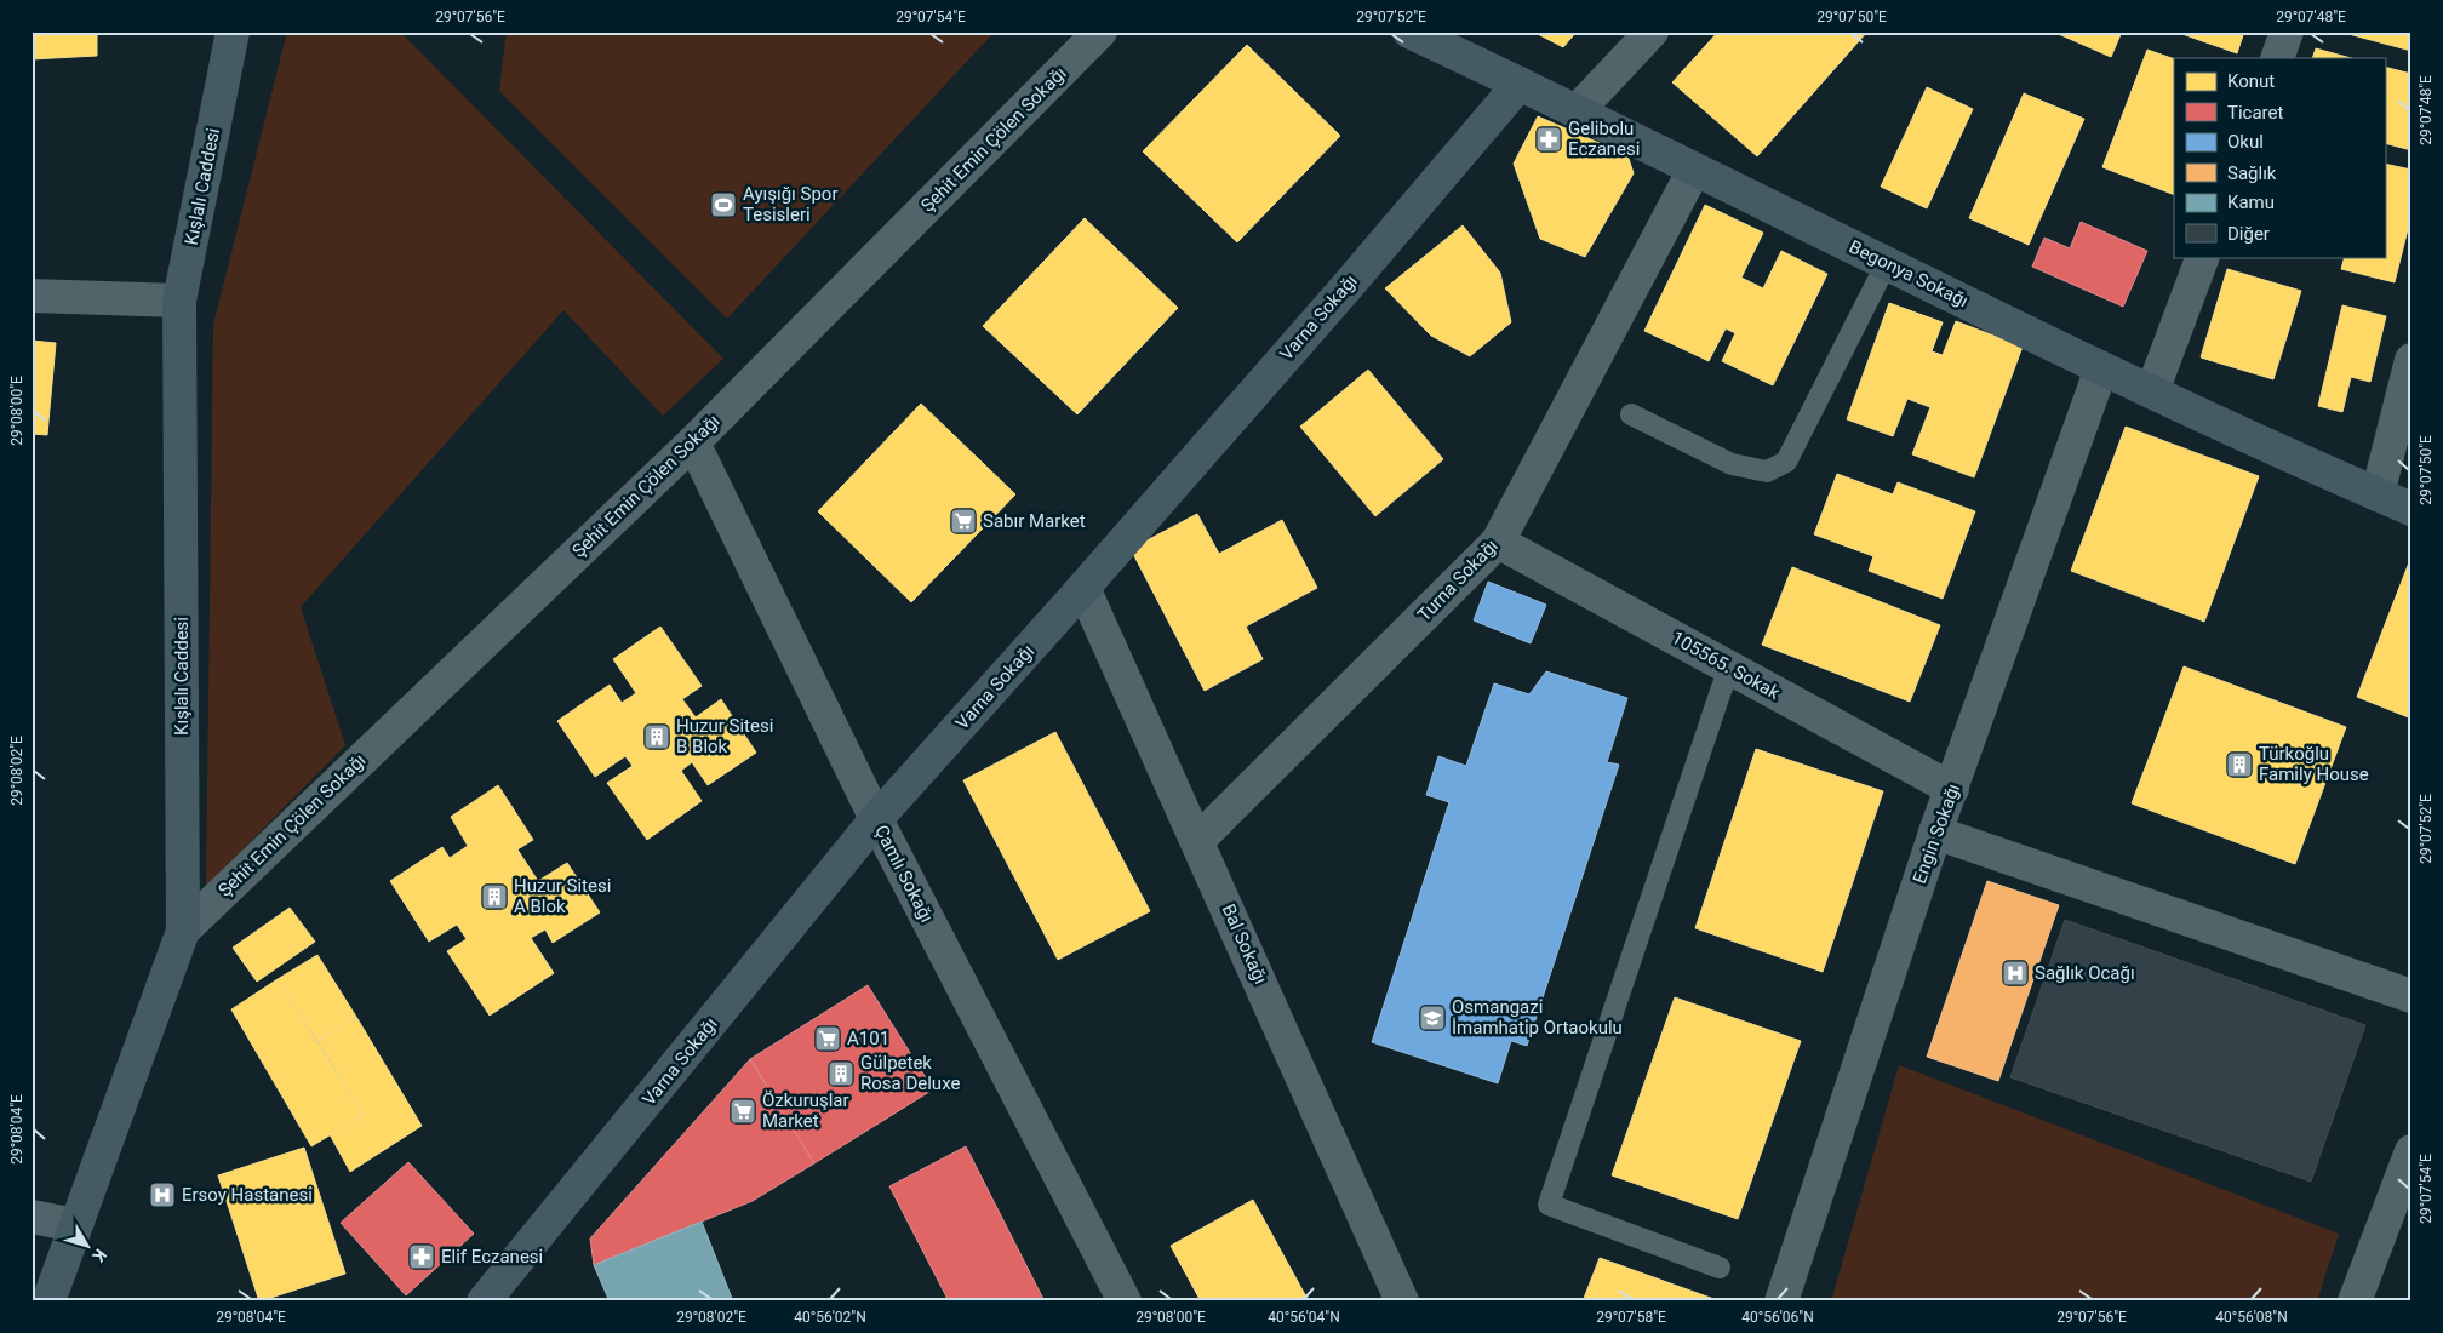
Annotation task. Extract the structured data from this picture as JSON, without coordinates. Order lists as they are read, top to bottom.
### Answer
{
  "streets": {
    "street": [
      "Şehit Emin Çölen Sokağı",
      "Kışlalı Caddesi",
      "Begonya Sokağı",
      "Varna Sokağı",
      "Turna Sokağı",
      "105565. Sokak",
      "Engin Sokağı",
      "Çamlı Sokağı",
      "Bal Sokağı"
    ]
  },
  "crossings": [
    ["Şehit Emin Çölen Sokağı", "Kışlalı Caddesi"],
    ["Şehit Emin Çölen Sokağı", "Çamlı Sokağı"],
    ["Begonya Sokağı", "Varna Sokağı"],
    ["Begonya Sokağı", "Turna Sokağı"],
    ["Begonya Sokağı", "Engin Sokağı"],
    ["Varna Sokağı", "Çamlı Sokağı"],
    ["Varna Sokağı", "Bal Sokağı"],
    ["Turna Sokağı", "105565. Sokak"],
    ["Turna Sokağı", "Bal Sokağı"],
    ["105565. Sokak", "Engin Sokağı"]
  ],
  "places": {
    "pharmacy": ["Gelibolu Eczanesi", "Elif Eczanesi"],
    "sports": ["Ayışığı Spor Tesisleri"],
    "supermarket": ["Sabır Market", "A101", "Özkuruşlar Market"],
    "building": [
      "Huzur Sitesi B Blok",
      "Türkoğlu Family House",
      "Huzur Sitesi A Blok",
      "Gülpetek Rosa Deluxe"
    ],
    "hospital": ["Sağlık Ocağı", "Ersoy Hastanesi"],
    "school or university": ["Osmangazi İmamhatip Ortaokulu"]
  },
  "legend": [
    "Konut",
    "Ticaret",
    "Okul",
    "Sağlık",
    "Kamu",
    "Diğer"
  ],
  "north": "bottom right",
  "coordinates": [
    "29°07'56\"E",
    "29°07'54\"E",
    "29°07'52\"E",
    "29°07'50\"E",
    "29°07'48\"E",
    "29°08'00\"E",
    "29°08'02\"E",
    "29°08'04\"E",
    "40°56'02\"N",
    "40°56'04\"N",
    "29°07'58\"E",
    "40°56'06\"N",
    "40°56'08\"N"
  ]
}
